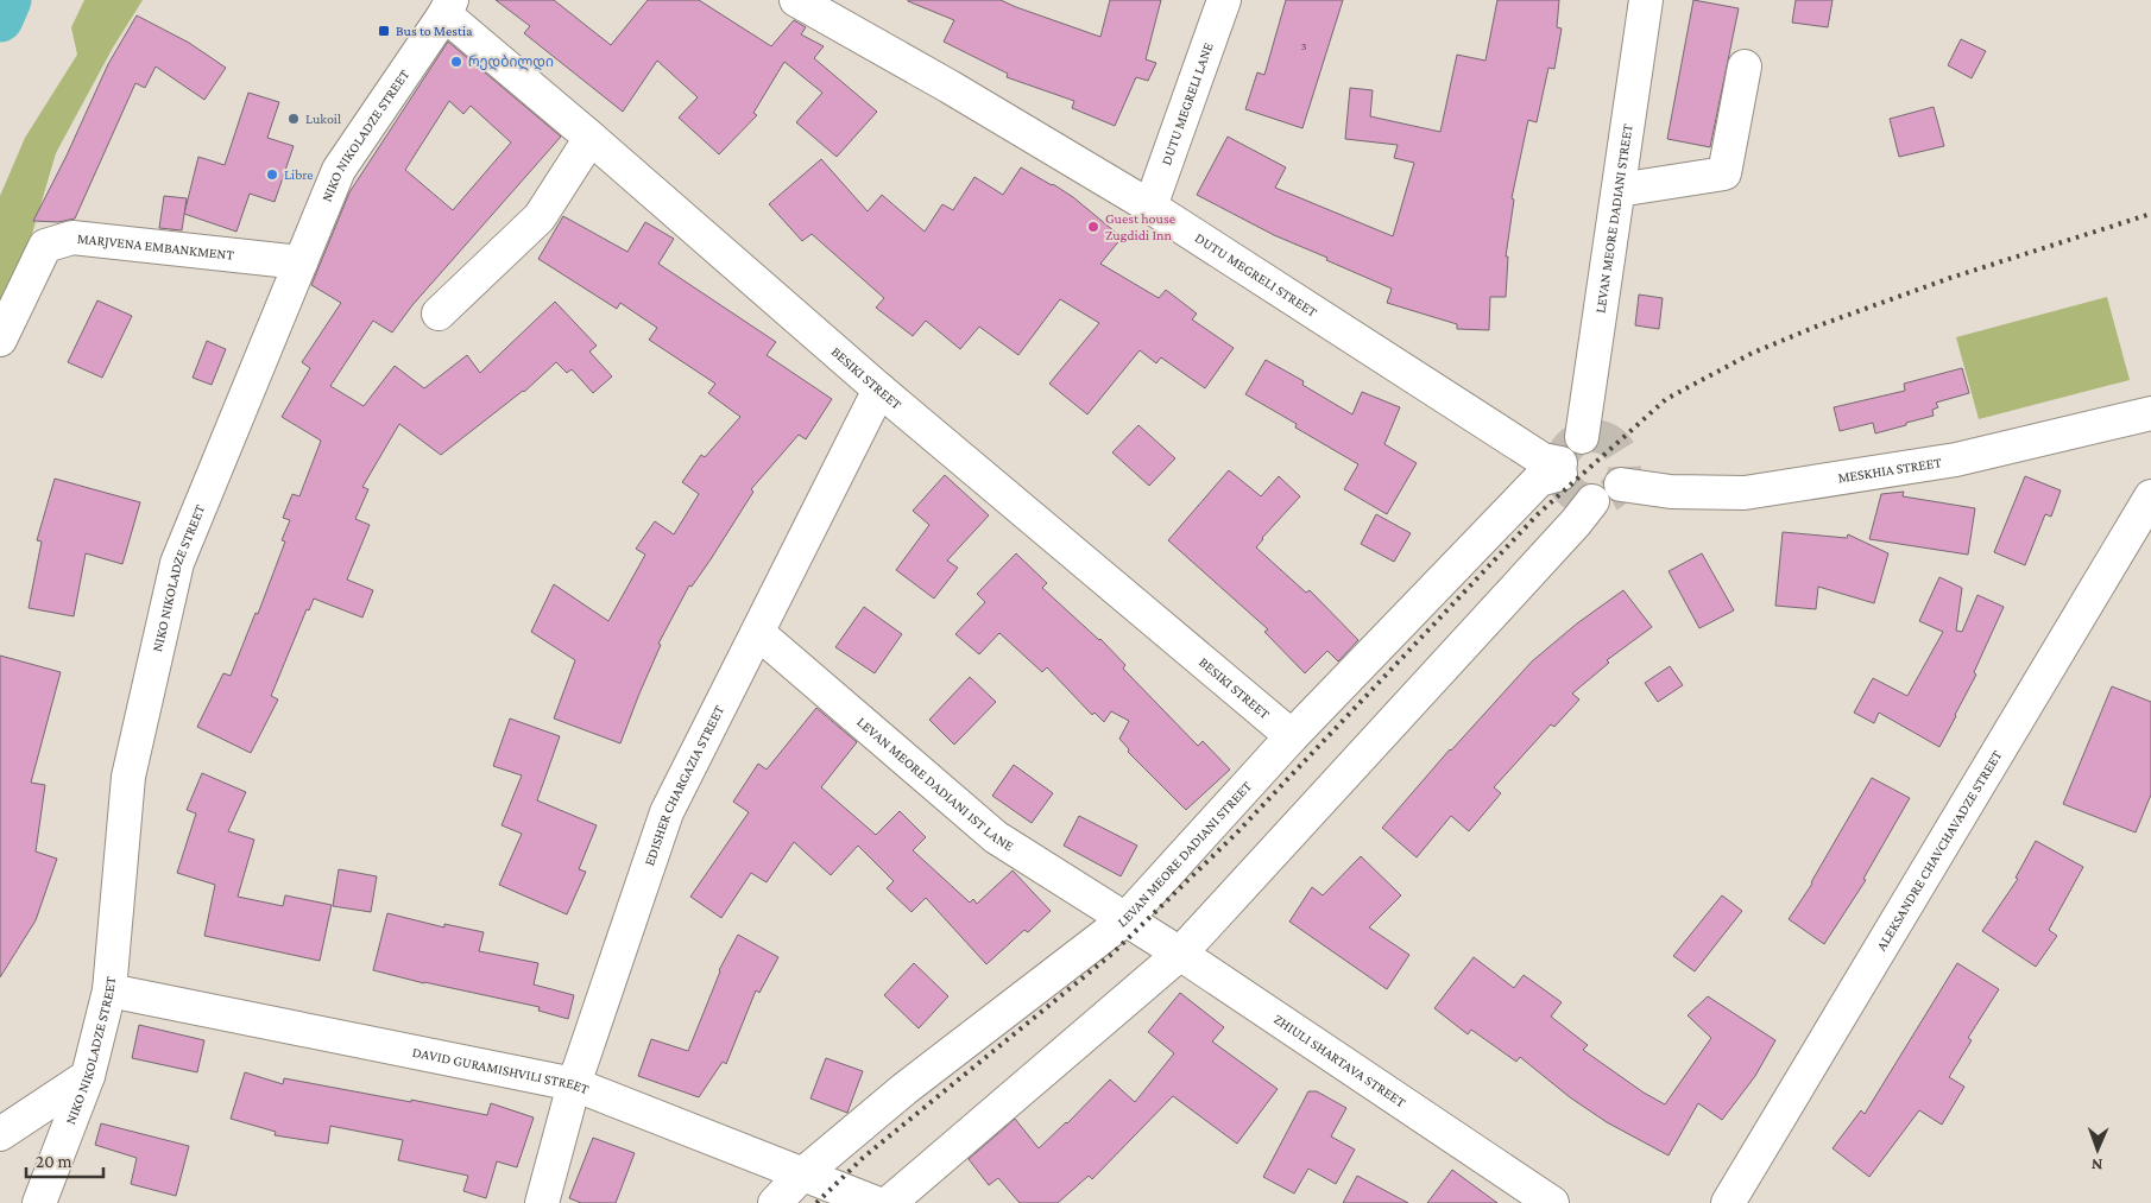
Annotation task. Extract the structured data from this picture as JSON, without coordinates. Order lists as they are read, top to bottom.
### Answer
{
  "streets": {
    "street": [
      "DUTU MEGRELI LANE",
      "NIKO NIKOLADZE STREET",
      "LEVAN MEORE DADIANI STREET",
      "MARJVENA EMBANKMENT",
      "DUTU MEGRELI STREET",
      "BESIKI STREET",
      "MESKHIA STREET",
      "LEVAN MEORE DADIANI 1ST LANE",
      "EDISHER CHARGAZIA STREET",
      "ALEKSANDRE CHAVCHAVADZE STREET",
      "ZHIULI SHARTAVA STREET",
      "DAVID GURAMISHVILI STREET"
    ]
  },
  "crossings": [
    ["DUTU MEGRELI LANE", "DUTU MEGRELI STREET"],
    ["NIKO NIKOLADZE STREET", "MARJVENA EMBANKMENT"],
    ["NIKO NIKOLADZE STREET", "BESIKI STREET"],
    ["NIKO NIKOLADZE STREET", "DAVID GURAMISHVILI STREET"],
    ["LEVAN MEORE DADIANI STREET", "DUTU MEGRELI STREET"],
    ["LEVAN MEORE DADIANI STREET", "BESIKI STREET"],
    ["LEVAN MEORE DADIANI STREET", "LEVAN MEORE DADIANI 1ST LANE"],
    ["LEVAN MEORE DADIANI STREET", "ZHIULI SHARTAVA STREET"],
    ["LEVAN MEORE DADIANI STREET", "DAVID GURAMISHVILI STREET"],
    ["BESIKI STREET", "EDISHER CHARGAZIA STREET"],
    ["LEVAN MEORE DADIANI 1ST LANE", "EDISHER CHARGAZIA STREET"],
    ["LEVAN MEORE DADIANI 1ST LANE", "ZHIULI SHARTAVA STREET"],
    ["EDISHER CHARGAZIA STREET", "DAVID GURAMISHVILI STREET"]
  ],
  "places": {
    "transit": ["Bus to Mestia"],
    "other": [
      "რედბილდი",
      "Lukoil",
      "Libre",
      "Guest house Zugdidi Inn"
    ]
  },
  "house_numbers": ["3"],
  "scale_bar": "20 m",
  "north": "bottom"
}
